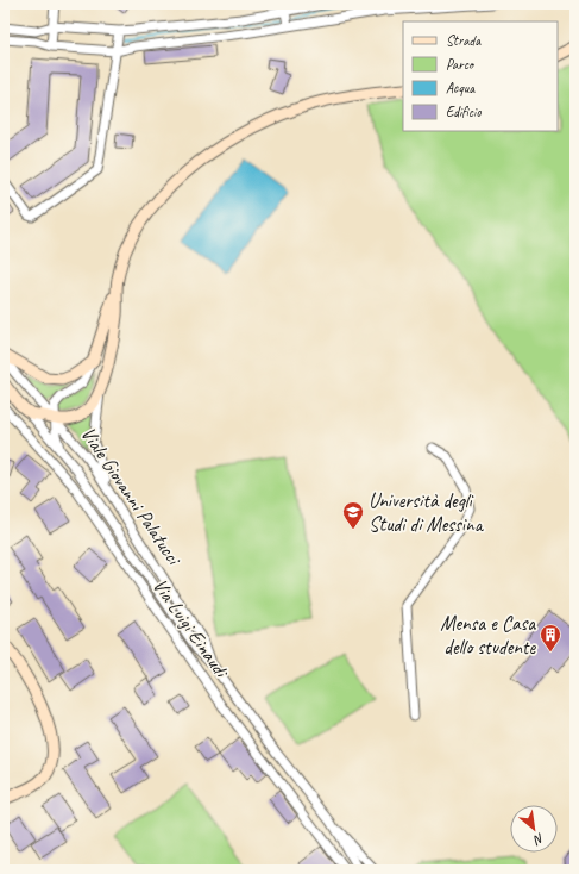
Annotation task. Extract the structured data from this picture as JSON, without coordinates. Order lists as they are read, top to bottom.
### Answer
{
  "streets": {
    "main road": ["Viale Giovanni Palatucci"],
    "street": ["Via Luigi Einaudi"]
  },
  "places": {
    "school or university": ["Università degli Studi di Messina"],
    "building": ["Mensa e Casa dello studente"]
  },
  "legend": [
    "Strada",
    "Parco",
    "Acqua",
    "Edificio"
  ],
  "north": "bottom right"
}
